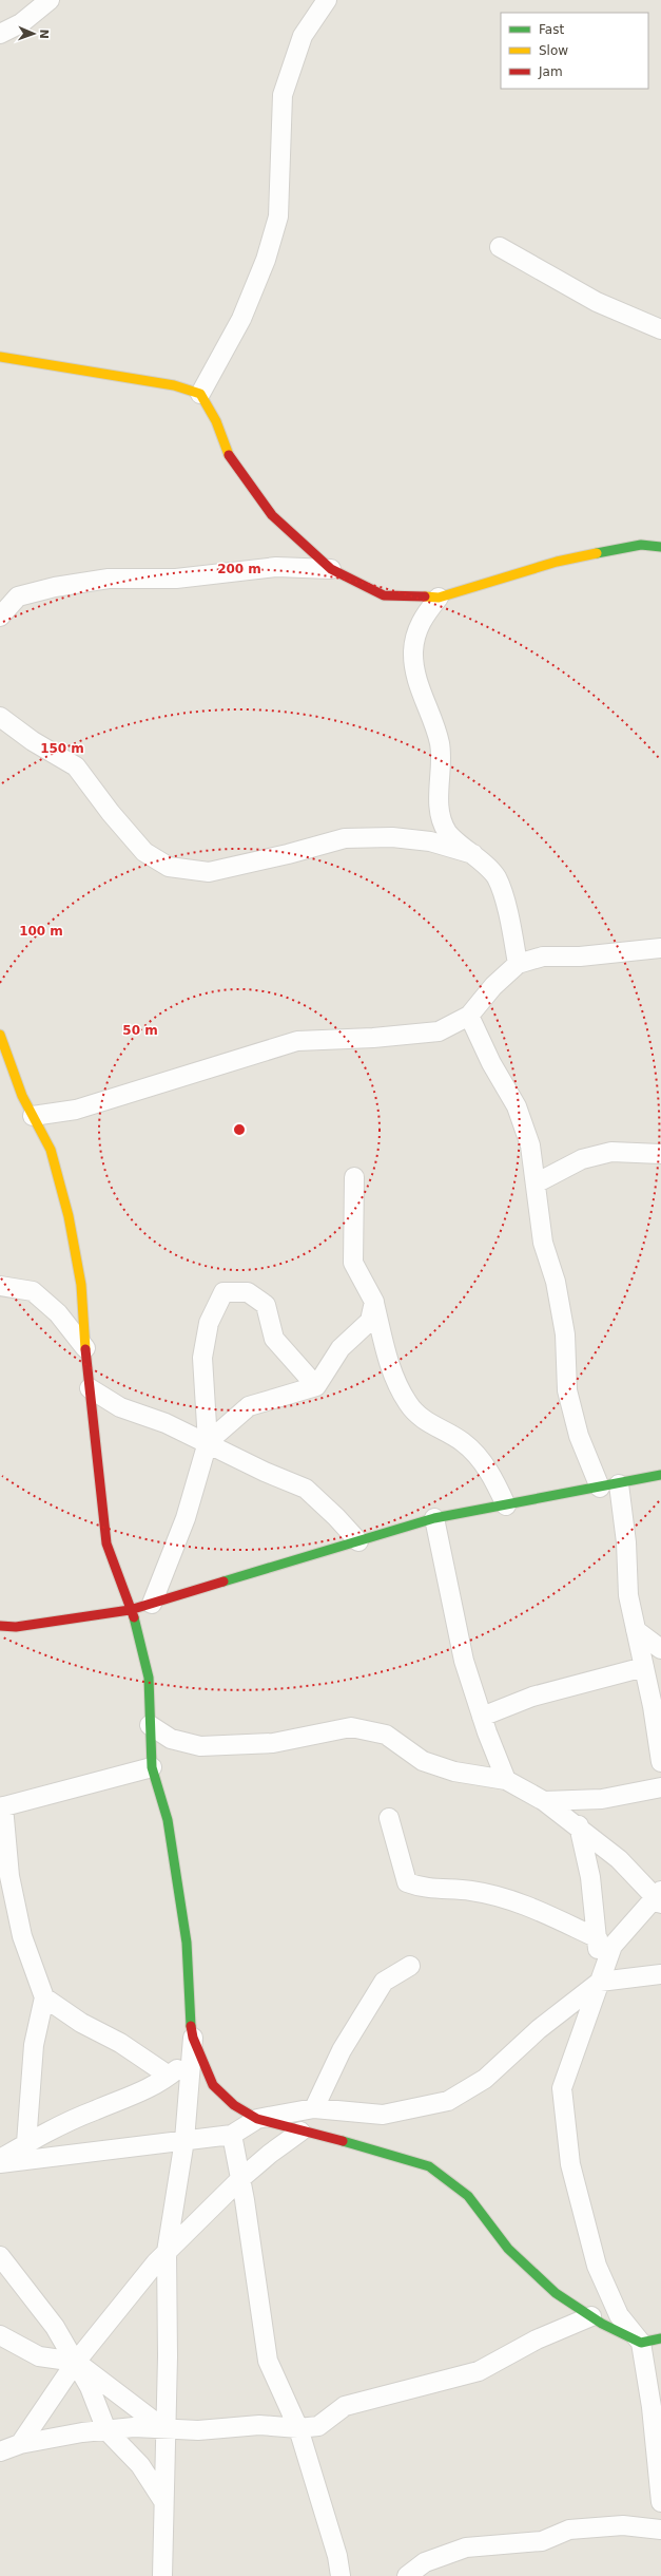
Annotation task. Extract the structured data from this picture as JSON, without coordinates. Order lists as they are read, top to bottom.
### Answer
{
  "legend": ["Fast", "Slow", "Jam"],
  "north": "right",
  "rings": [
    "200 m",
    "150 m",
    "100 m",
    "50 m"
  ]
}
